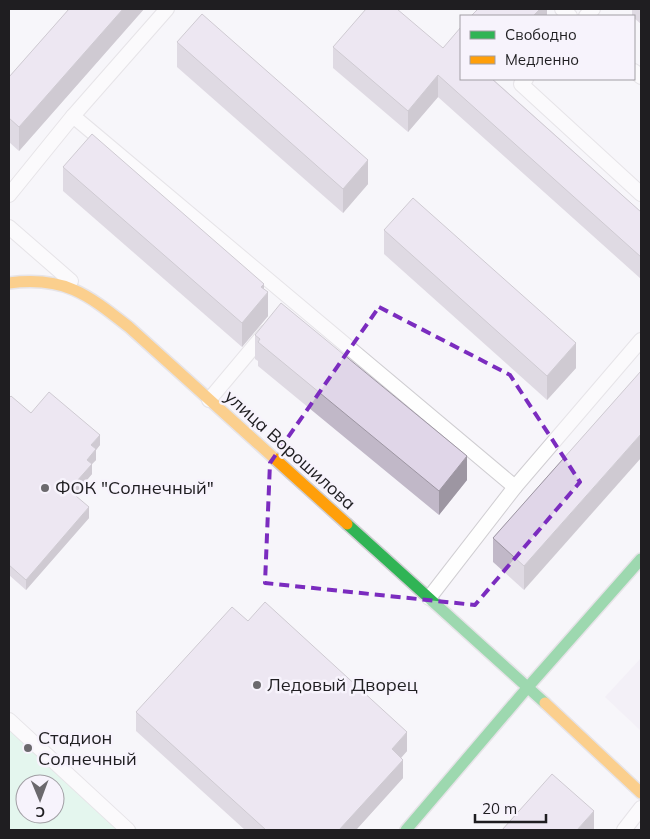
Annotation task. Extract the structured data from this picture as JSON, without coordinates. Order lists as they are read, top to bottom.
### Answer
{
  "streets": {
    "main road": ["улица Ворошилова"]
  },
  "places": ["ФОК \"Солнечный\"", "Ледовый Дворец", "Стадион Солнечный"],
  "legend": ["Свободно", "Медленно"],
  "scale_bar": "20 m",
  "north": "bottom"
}
